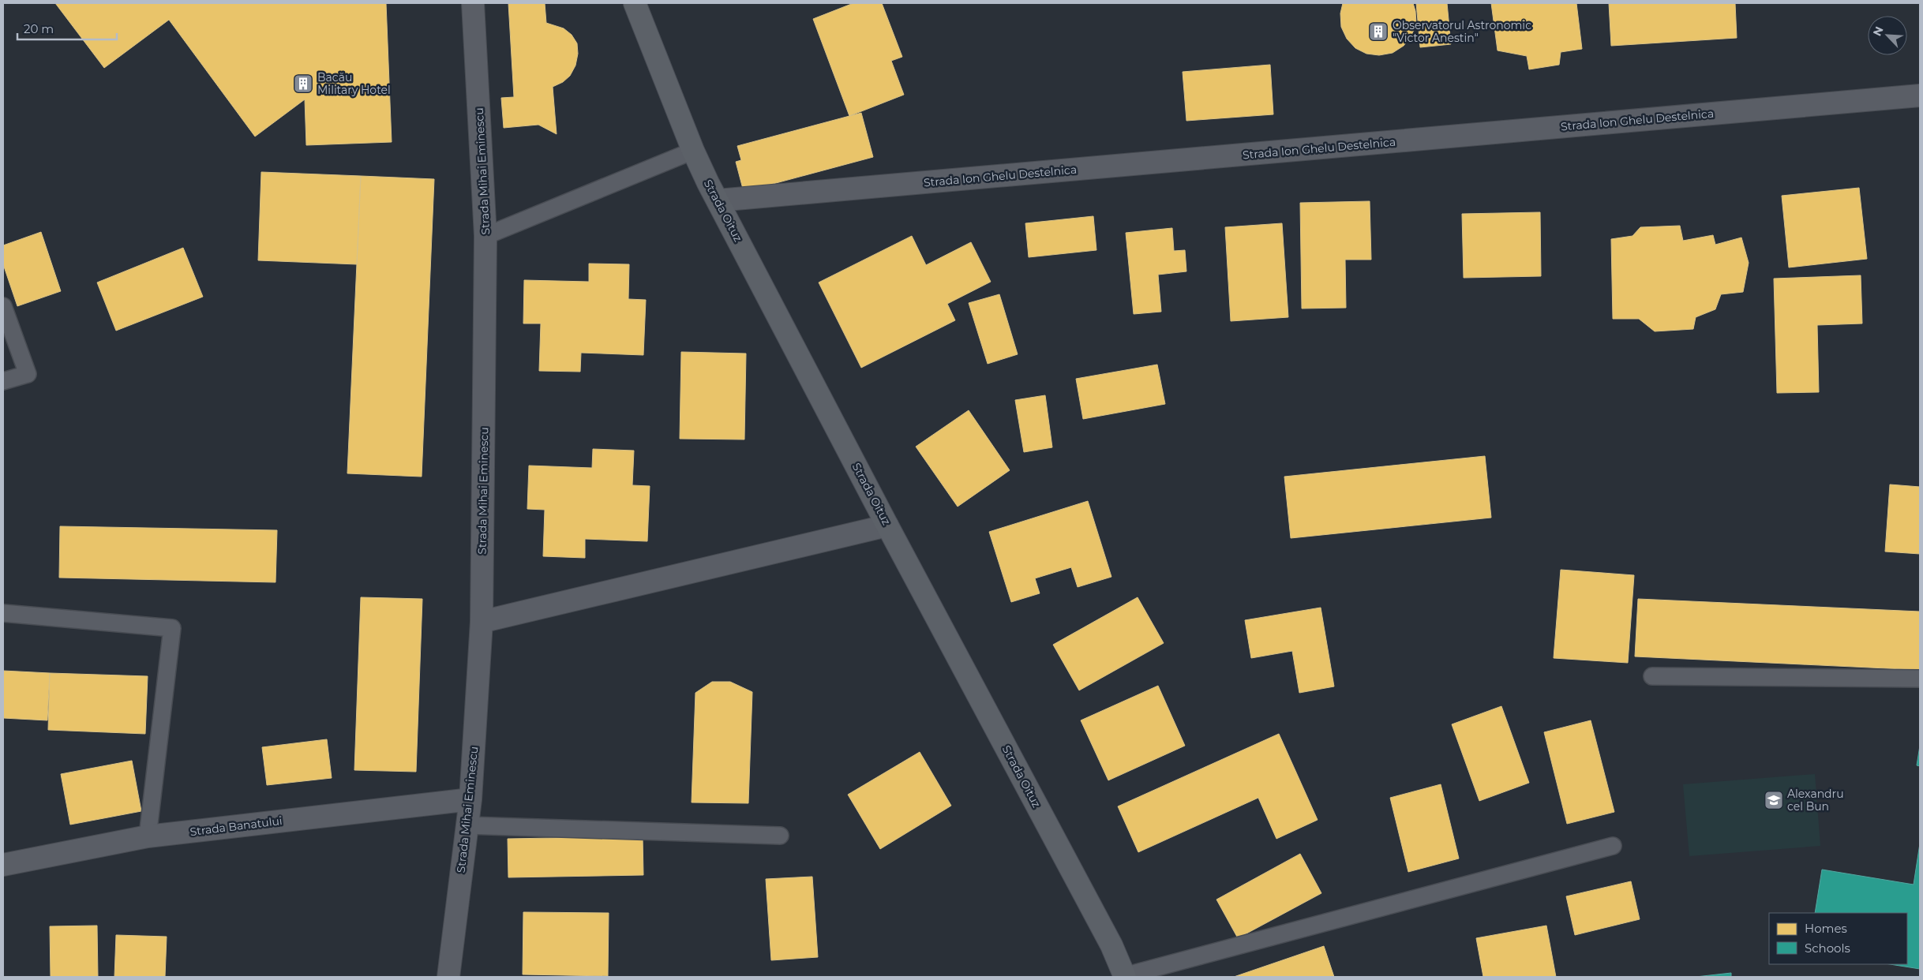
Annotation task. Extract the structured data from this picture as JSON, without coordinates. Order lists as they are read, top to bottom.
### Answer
{
  "streets": {
    "main road": ["Strada Oituz"],
    "street": ["Strada Ion Ghelu Destelnica", "Strada Mihai Eminescu", "Strada Banatului"]
  },
  "crossings": [
    ["Strada Ion Ghelu Destelnica", "Strada Oituz"],
    ["Strada Mihai Eminescu", "Strada Banatului"]
  ],
  "places": {
    "building": ["Observatorul Astronomic \"Victor Anestin\"", "Bacău Military Hotel"],
    "school or university": ["Alexandru cel Bun"]
  },
  "legend": ["Homes", "Schools"],
  "scale_bar": "20 m",
  "north": "top left"
}
